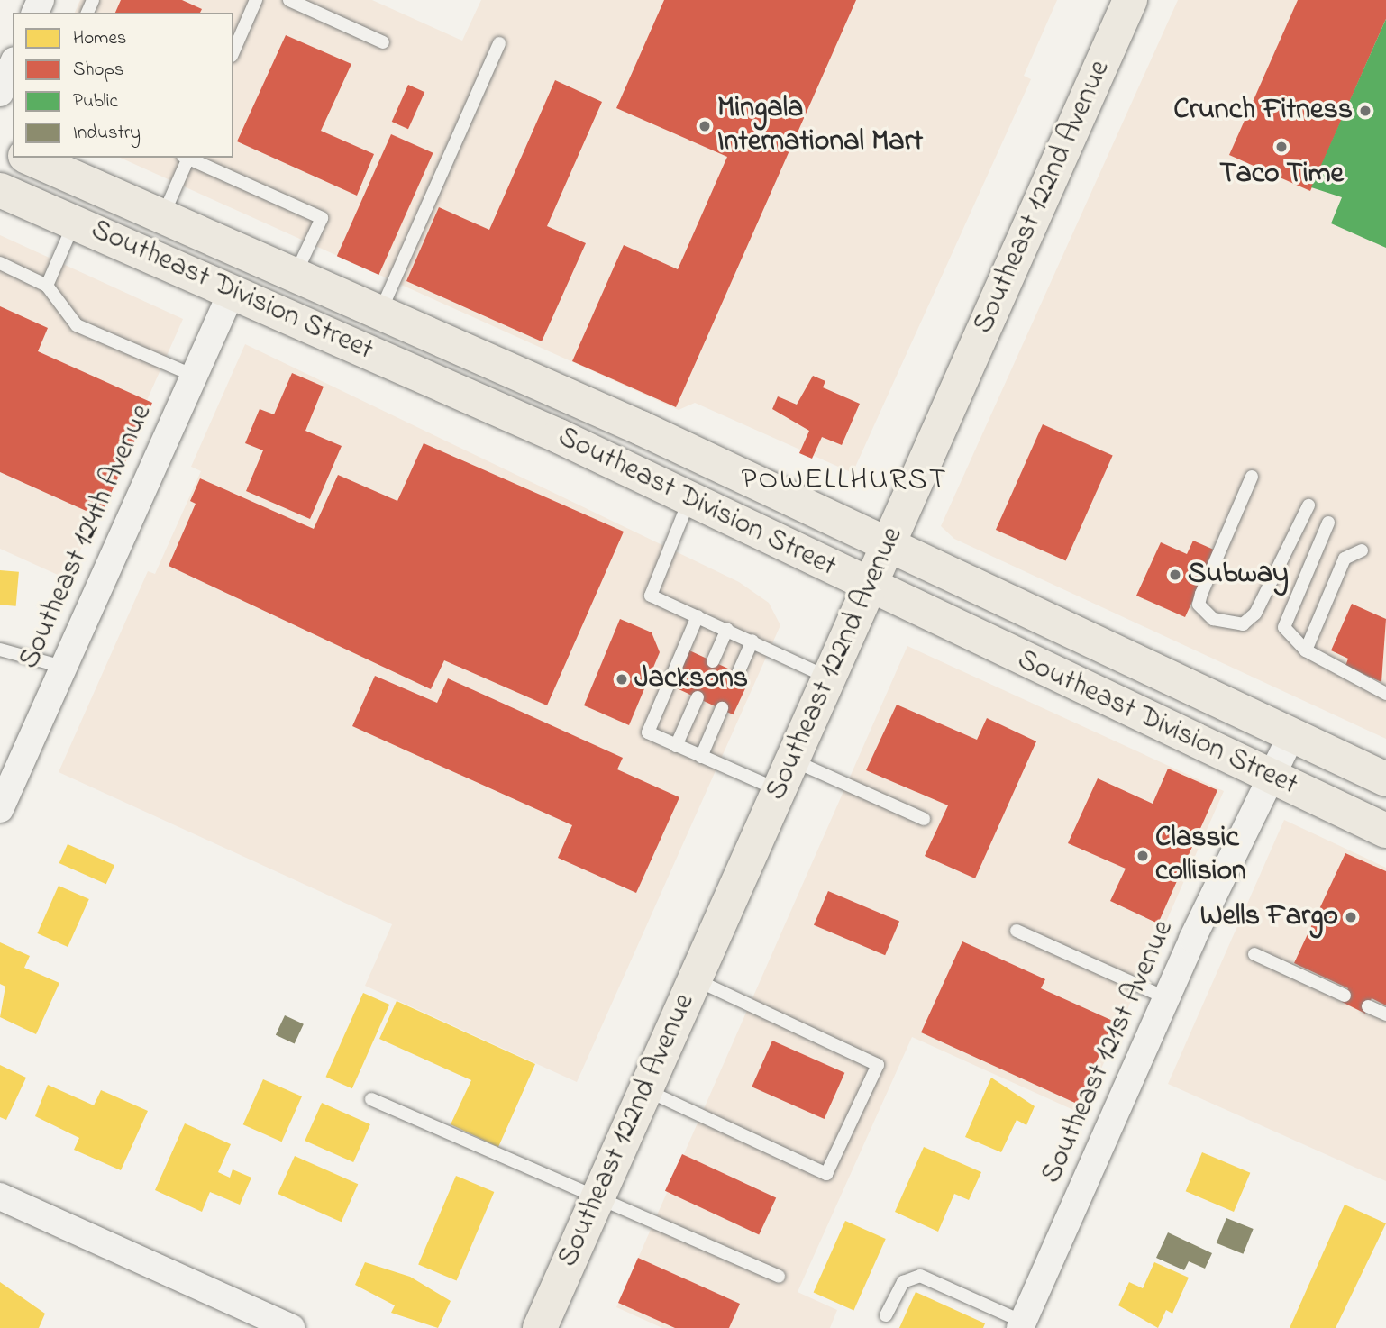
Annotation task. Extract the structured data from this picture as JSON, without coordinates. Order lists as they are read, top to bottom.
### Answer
{
  "streets": {
    "main road": ["Southeast 122nd Avenue", "Southeast Division Street"],
    "street": ["Southeast 124th Avenue", "Southeast 121st Avenue"]
  },
  "crossings": [
    ["Southeast 122nd Avenue", "Southeast Division Street"],
    ["Southeast Division Street", "Southeast 124th Avenue"],
    ["Southeast Division Street", "Southeast 121st Avenue"]
  ],
  "districts": ["POWELLHURST"],
  "places": [
    "Crunch Fitness",
    "Mingala International Mart",
    "Taco Time",
    "Subway",
    "Jacksons",
    "Classic collision",
    "Wells Fargo"
  ],
  "legend": [
    "Homes",
    "Shops",
    "Public",
    "Industry"
  ]
}
